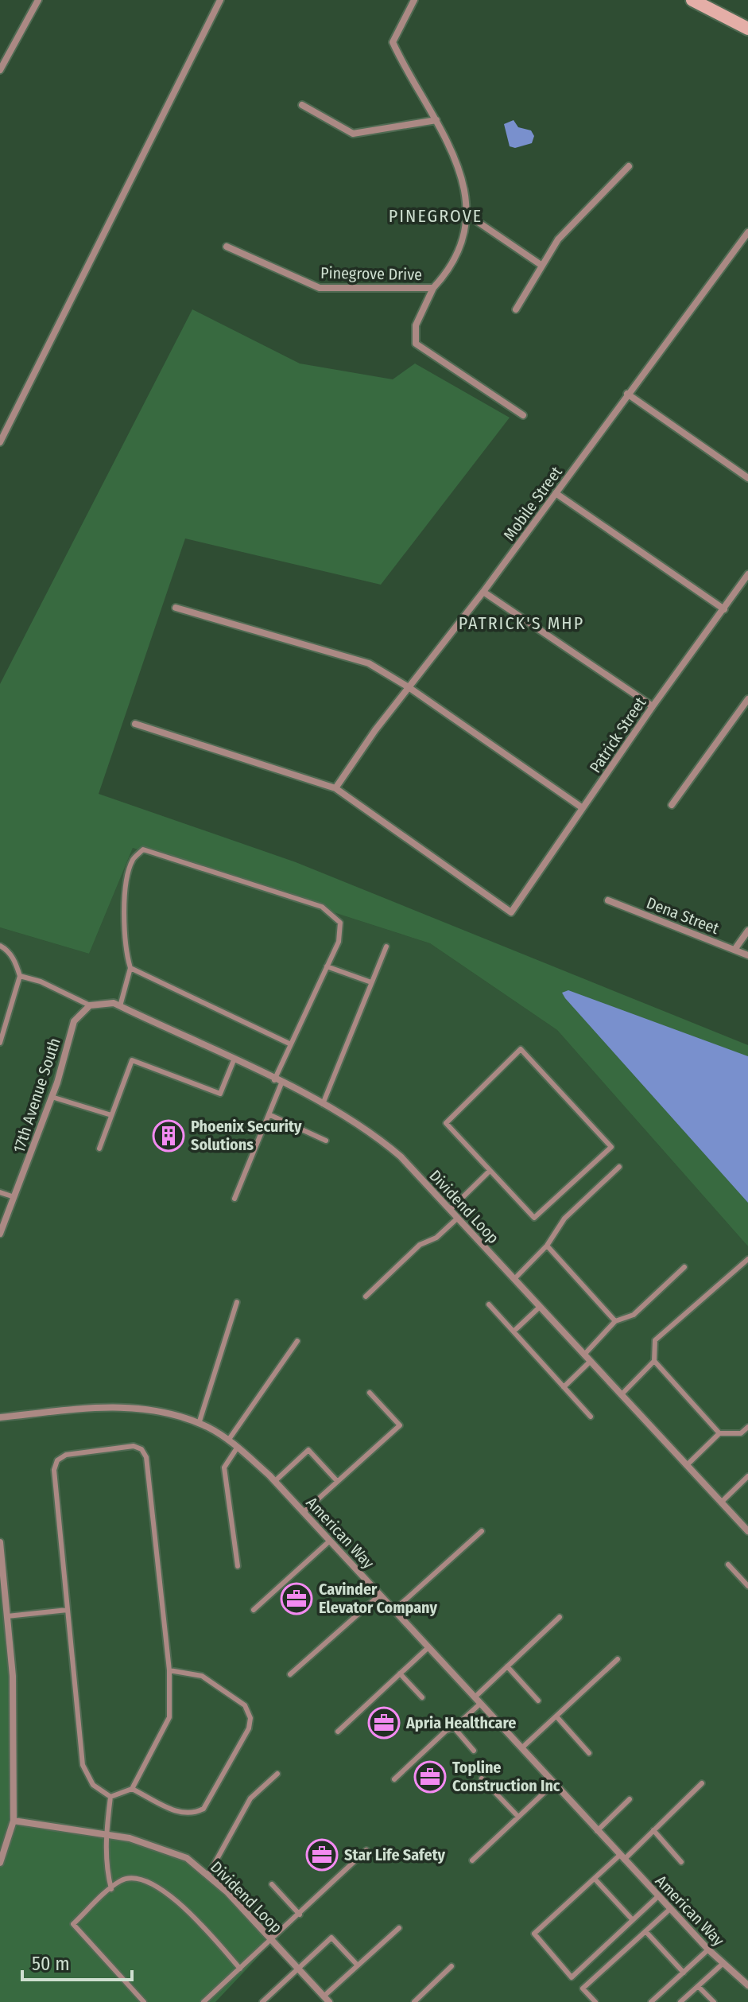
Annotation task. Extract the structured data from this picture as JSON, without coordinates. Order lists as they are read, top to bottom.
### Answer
{
  "streets": {
    "street": [
      "Pinegrove Drive",
      "Mobile Street",
      "Patrick Street",
      "Dena Street",
      "17th Avenue South",
      "Dividend Loop",
      "American Way"
    ]
  },
  "crossings": [
    ["Mobile Street", "Patrick Street"],
    ["17th Avenue South", "Dividend Loop"]
  ],
  "districts": ["PINEGROVE", "PATRICK'S MHP"],
  "places": {
    "building": ["Phoenix Security Solutions"],
    "office": [
      "Cavinder Elevator Company",
      "Apria Healthcare",
      "Topline Construction Inc",
      "Star Life Safety"
    ]
  },
  "scale_bar": "50 m"
}
